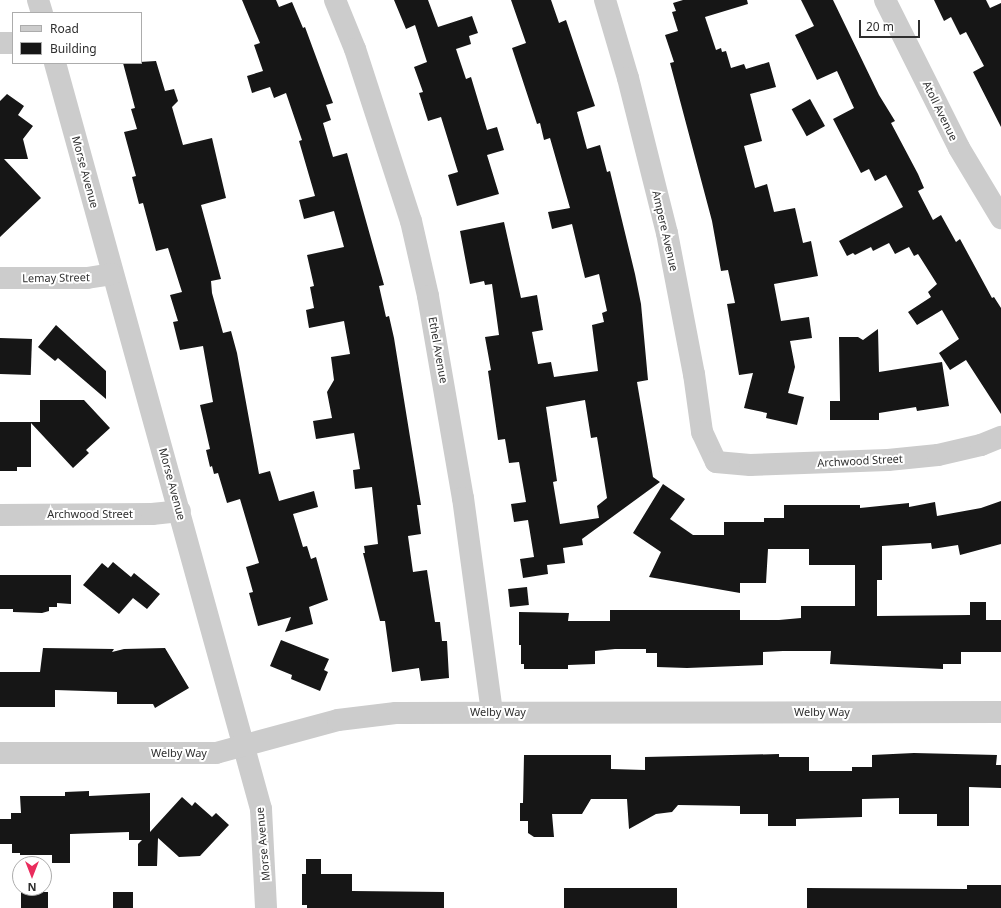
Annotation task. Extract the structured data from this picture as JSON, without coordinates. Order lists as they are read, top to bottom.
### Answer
{
  "streets": {
    "street": [
      "Atoll Avenue",
      "Morse Avenue",
      "Ampere Avenue",
      "Lemay Street",
      "Ethel Avenue",
      "Archwood Street",
      "Welby Way"
    ]
  },
  "crossings": [
    ["Morse Avenue", "Lemay Street"],
    ["Morse Avenue", "Archwood Street"],
    ["Morse Avenue", "Welby Way"],
    ["Ampere Avenue", "Archwood Street"],
    ["Ethel Avenue", "Welby Way"]
  ],
  "legend": ["Road", "Building"],
  "scale_bar": "20 m",
  "north": "bottom"
}
